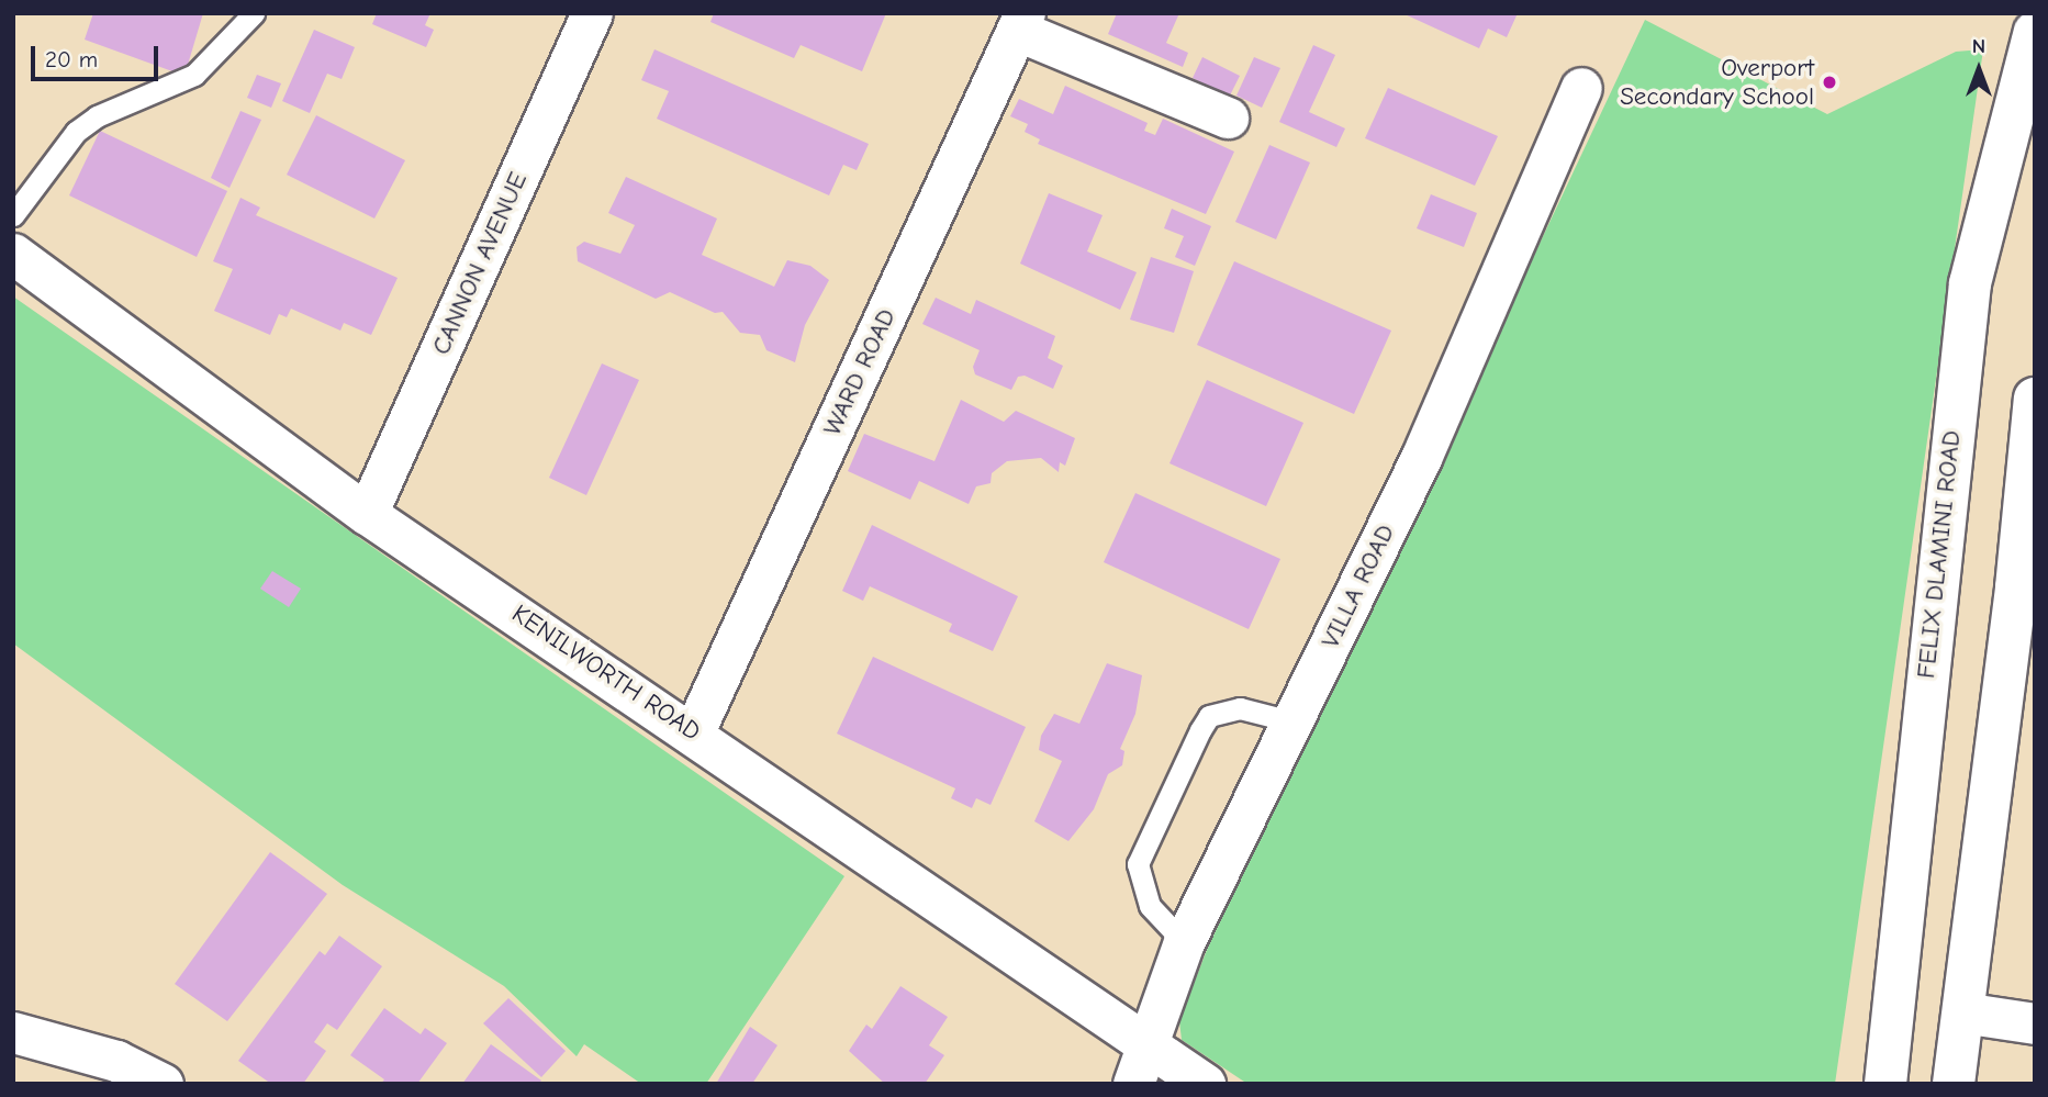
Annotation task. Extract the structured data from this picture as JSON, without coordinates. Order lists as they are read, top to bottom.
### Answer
{
  "streets": {
    "main road": ["FELIX DLAMINI ROAD"],
    "street": [
      "CANNON AVENUE",
      "WARD ROAD",
      "VILLA ROAD",
      "KENILWORTH ROAD"
    ]
  },
  "crossings": [
    ["CANNON AVENUE", "KENILWORTH ROAD"],
    ["WARD ROAD", "KENILWORTH ROAD"],
    ["VILLA ROAD", "KENILWORTH ROAD"]
  ],
  "places": ["Overport Secondary School"],
  "scale_bar": "20 m",
  "north": "top"
}
